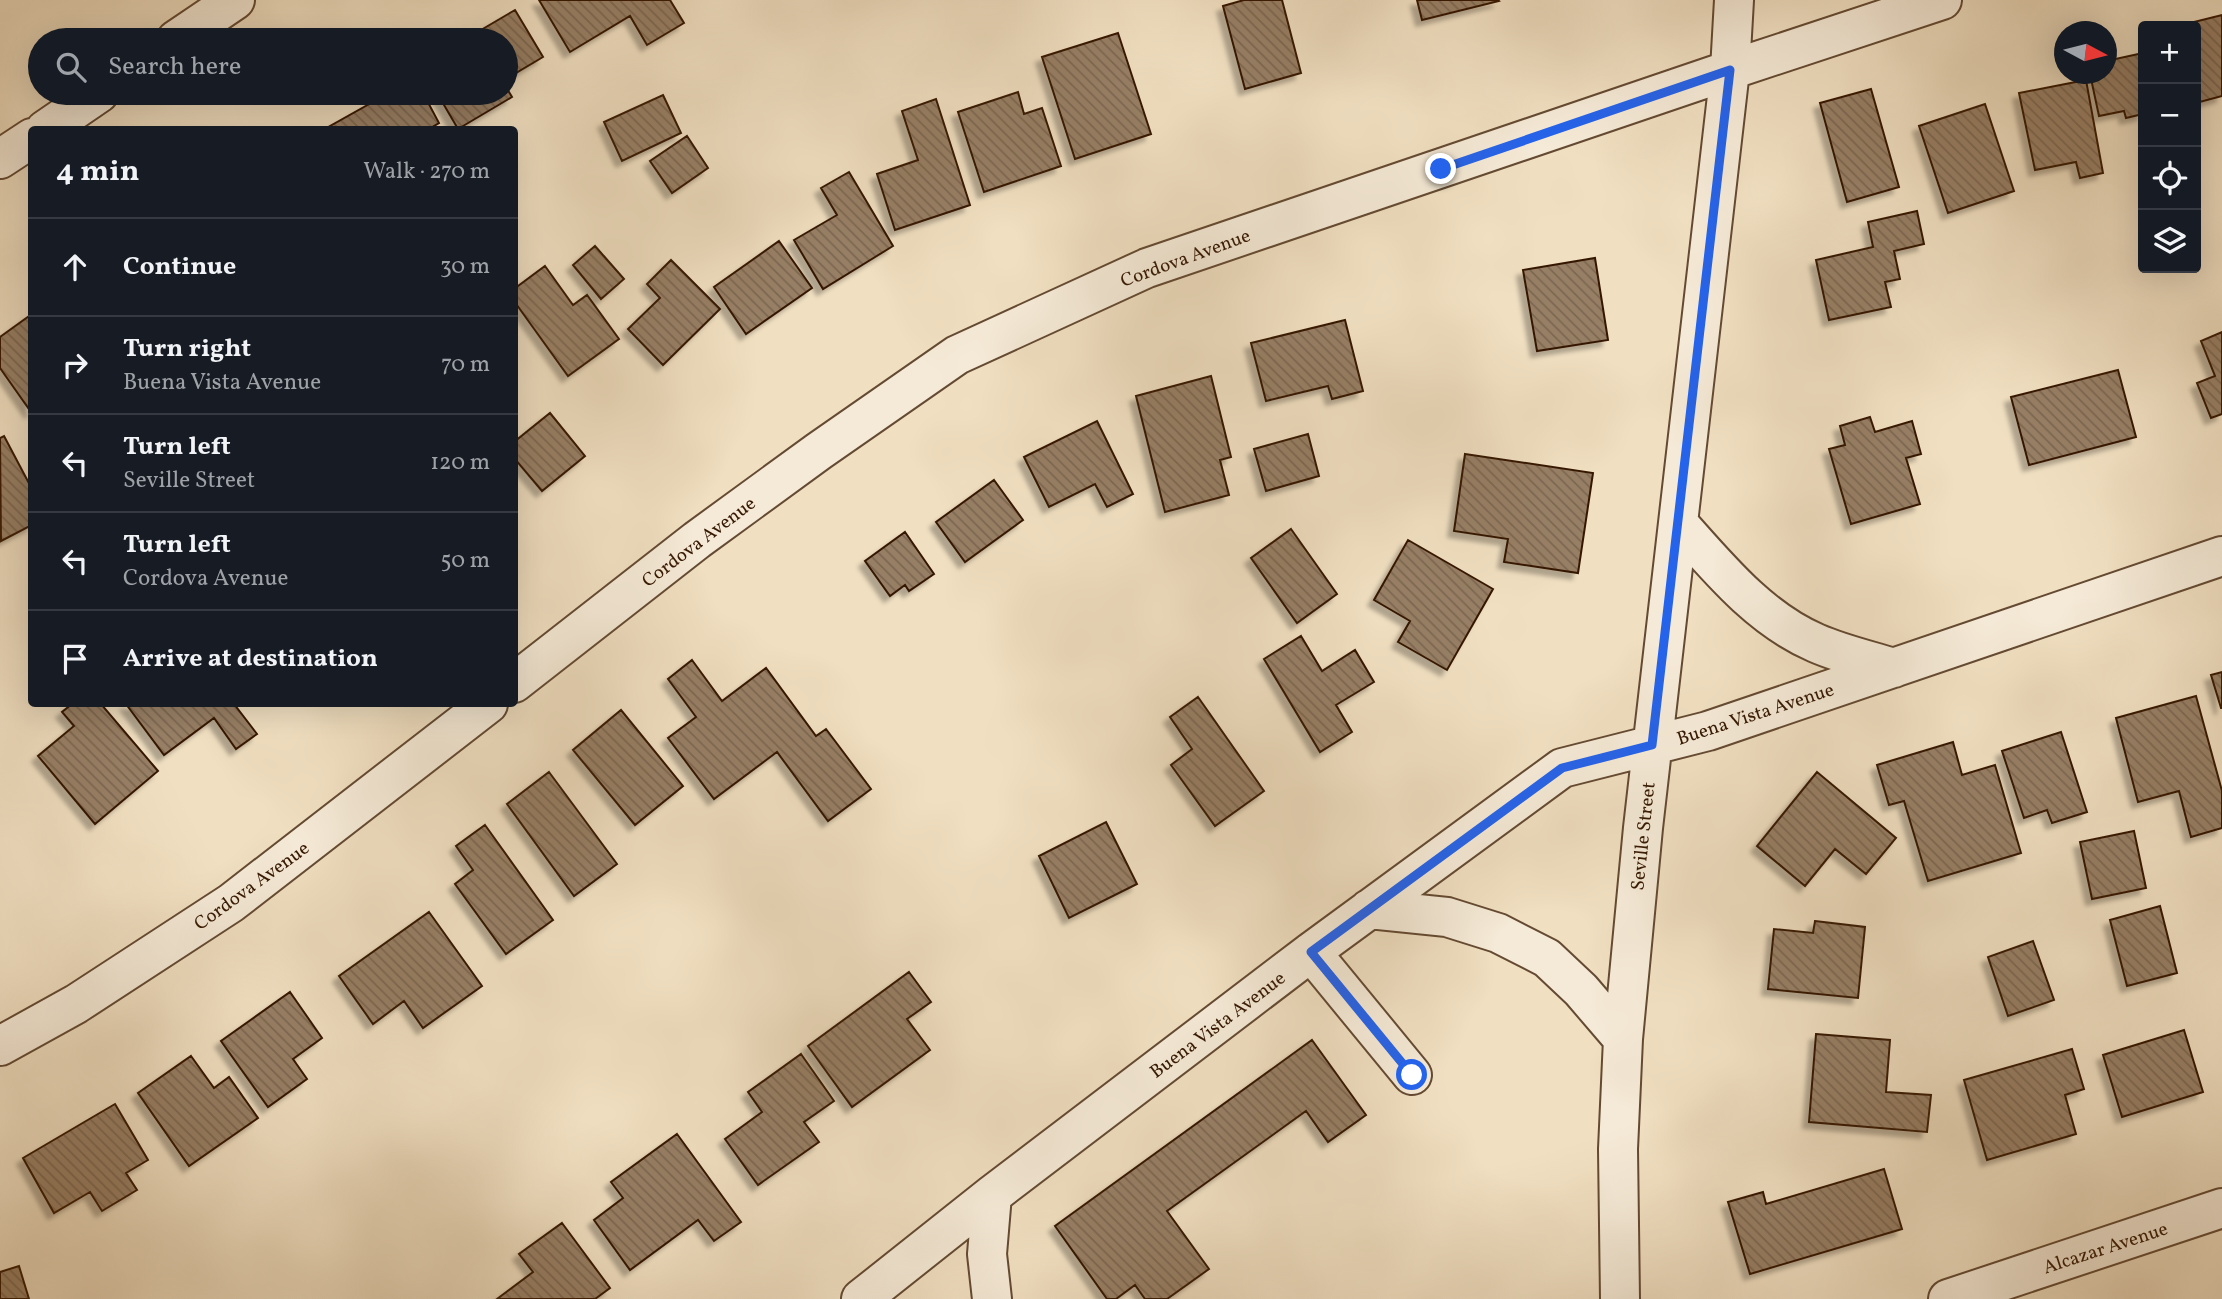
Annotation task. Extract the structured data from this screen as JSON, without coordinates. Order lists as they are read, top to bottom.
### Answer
{
  "streets": {
    "street": [
      "Cordova Avenue",
      "Buena Vista Avenue",
      "Seville Street",
      "Alcazar Avenue"
    ]
  },
  "crossings": [
    ["Cordova Avenue", "Seville Street"],
    ["Buena Vista Avenue", "Seville Street"]
  ],
  "north": "right",
  "page": {
    "map_buttons": ["+", "−"],
    "search": "Search here",
    "heading": ["4 min", "Walk · 270 m"],
    "list": [
      ["Continue", "30 m"],
      ["Turn right", "Buena Vista Avenue", "70 m"],
      ["Turn left", "Seville Street", "120 m"],
      ["Turn left", "Cordova Avenue", "50 m"],
      "Arrive at destination"
    ]
  }
}
